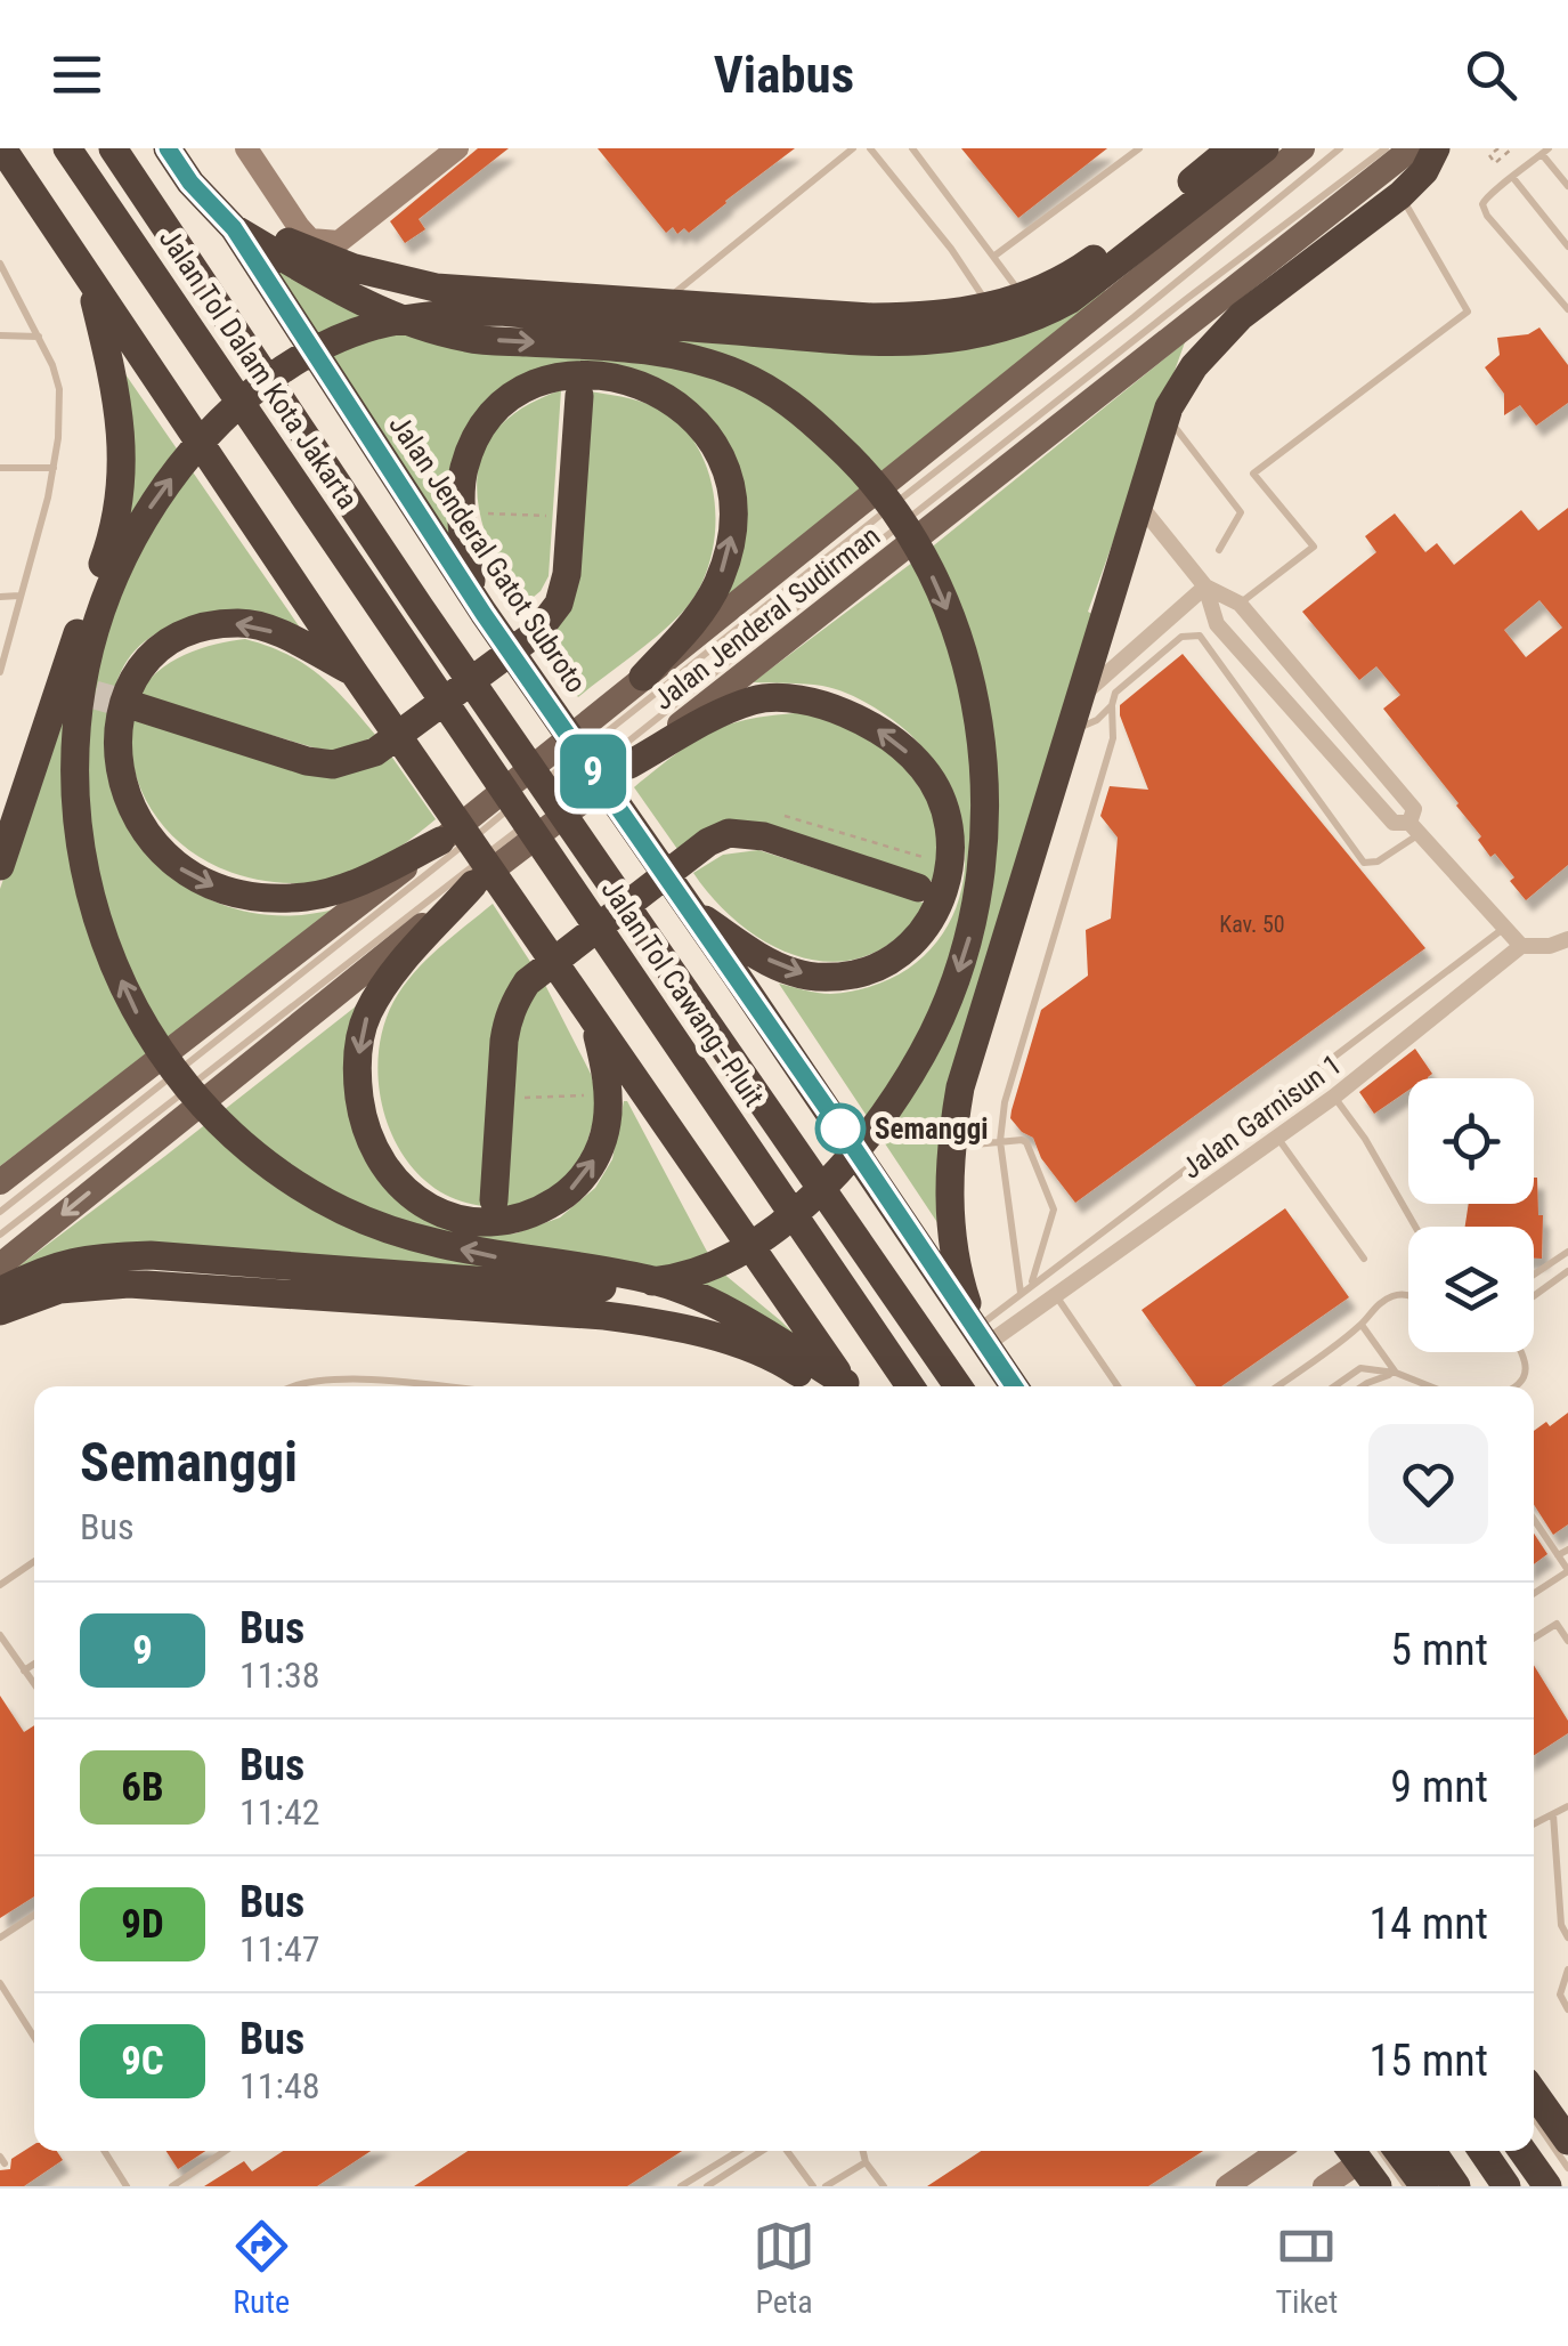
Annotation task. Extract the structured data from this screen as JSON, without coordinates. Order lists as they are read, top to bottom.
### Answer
{
  "streets": {
    "highway": ["Jalan Tol Dalam Kota Jakarta", "Jalan Jenderal Gatot Subroto", "Jalan Tol Cawang–Pluit"],
    "main road": ["Jalan Jenderal Sudirman"],
    "street": ["Jalan Garnisun 1"]
  },
  "crossings": [
    ["Jalan Tol Dalam Kota Jakarta", "Jalan Tol Cawang–Pluit"],
    ["Jalan Jenderal Gatot Subroto", "Jalan Garnisun 1"]
  ],
  "places": ["Semanggi"],
  "lines": ["bus line 9"],
  "house_numbers": ["Kav. 50"],
  "page": {
    "header": "Viabus",
    "on_map": "9",
    "heading": ["Semanggi", "Bus"],
    "list": [
      {
        "mark": "9",
        "name": "Bus",
        "note": "11:38",
        "value": "5 mnt"
      },
      {
        "mark": "6B",
        "name": "Bus",
        "note": "11:42",
        "value": "9 mnt"
      },
      {
        "mark": "9D",
        "name": "Bus",
        "note": "11:47",
        "value": "14 mnt"
      },
      {
        "mark": "9C",
        "name": "Bus",
        "note": "11:48",
        "value": "15 mnt"
      }
    ],
    "tabs": ["Rute", "Peta", "Tiket"]
  }
}
